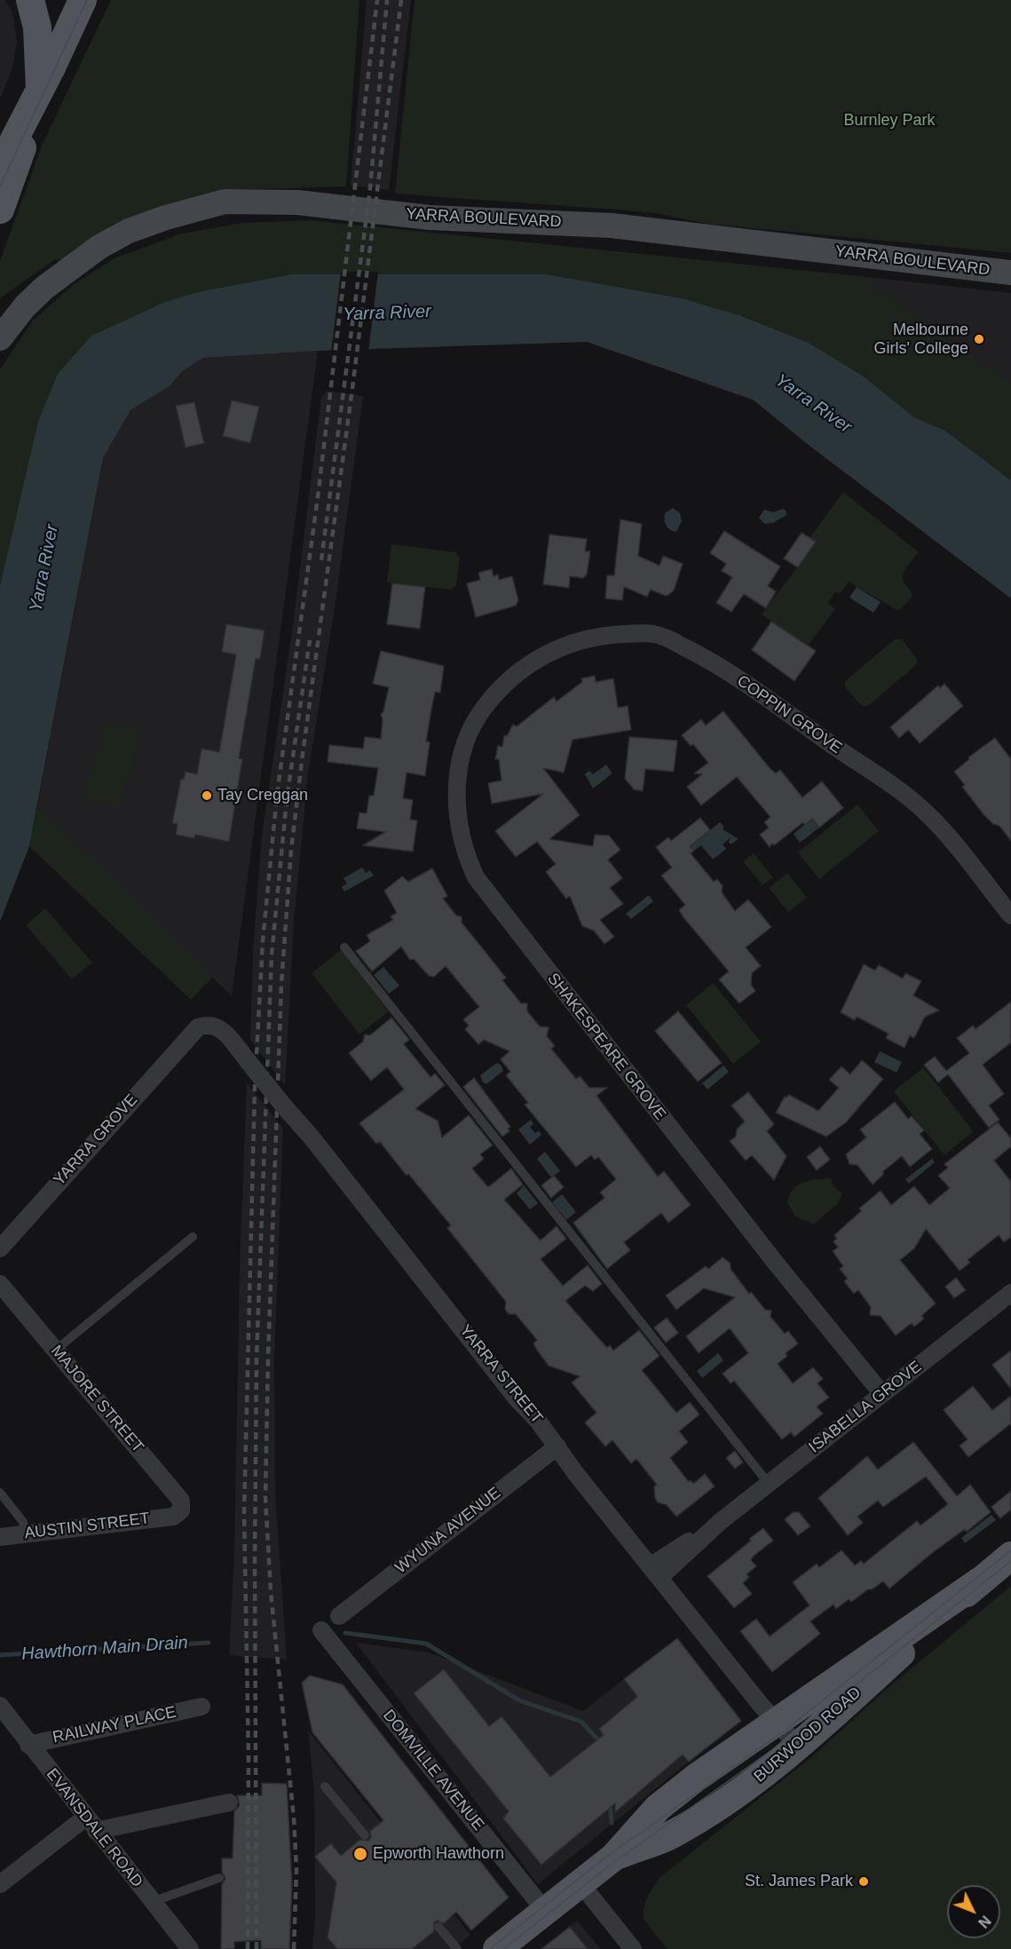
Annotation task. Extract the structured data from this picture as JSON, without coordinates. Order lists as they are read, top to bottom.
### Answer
{
  "streets": {
    "main road": ["YARRA BOULEVARD", "BURWOOD ROAD"],
    "street": [
      "COPPIN GROVE",
      "SHAKESPEARE GROVE",
      "YARRA GROVE",
      "YARRA STREET",
      "MAJORE STREET",
      "ISABELLA GROVE",
      "AUSTIN STREET",
      "WYUNA AVENUE",
      "RAILWAY PLACE",
      "DOMVILLE AVENUE",
      "EVANSDALE ROAD"
    ]
  },
  "crossings": [
    ["COPPIN GROVE", "SHAKESPEARE GROVE"],
    ["SHAKESPEARE GROVE", "ISABELLA GROVE"],
    ["YARRA GROVE", "YARRA STREET"],
    ["YARRA STREET", "ISABELLA GROVE"],
    ["YARRA STREET", "WYUNA AVENUE"],
    ["YARRA STREET", "BURWOOD ROAD"],
    ["MAJORE STREET", "AUSTIN STREET"],
    ["RAILWAY PLACE", "EVANSDALE ROAD"],
    ["BURWOOD ROAD", "DOMVILLE AVENUE"]
  ],
  "water": ["Yarra River", "Hawthorn Main Drain"],
  "parks": ["Burnley Park"],
  "places": [
    "Melbourne Girls' College",
    "Tay Creggan",
    "Epworth Hawthorn",
    "St. James Park"
  ],
  "north": "bottom right"
}
